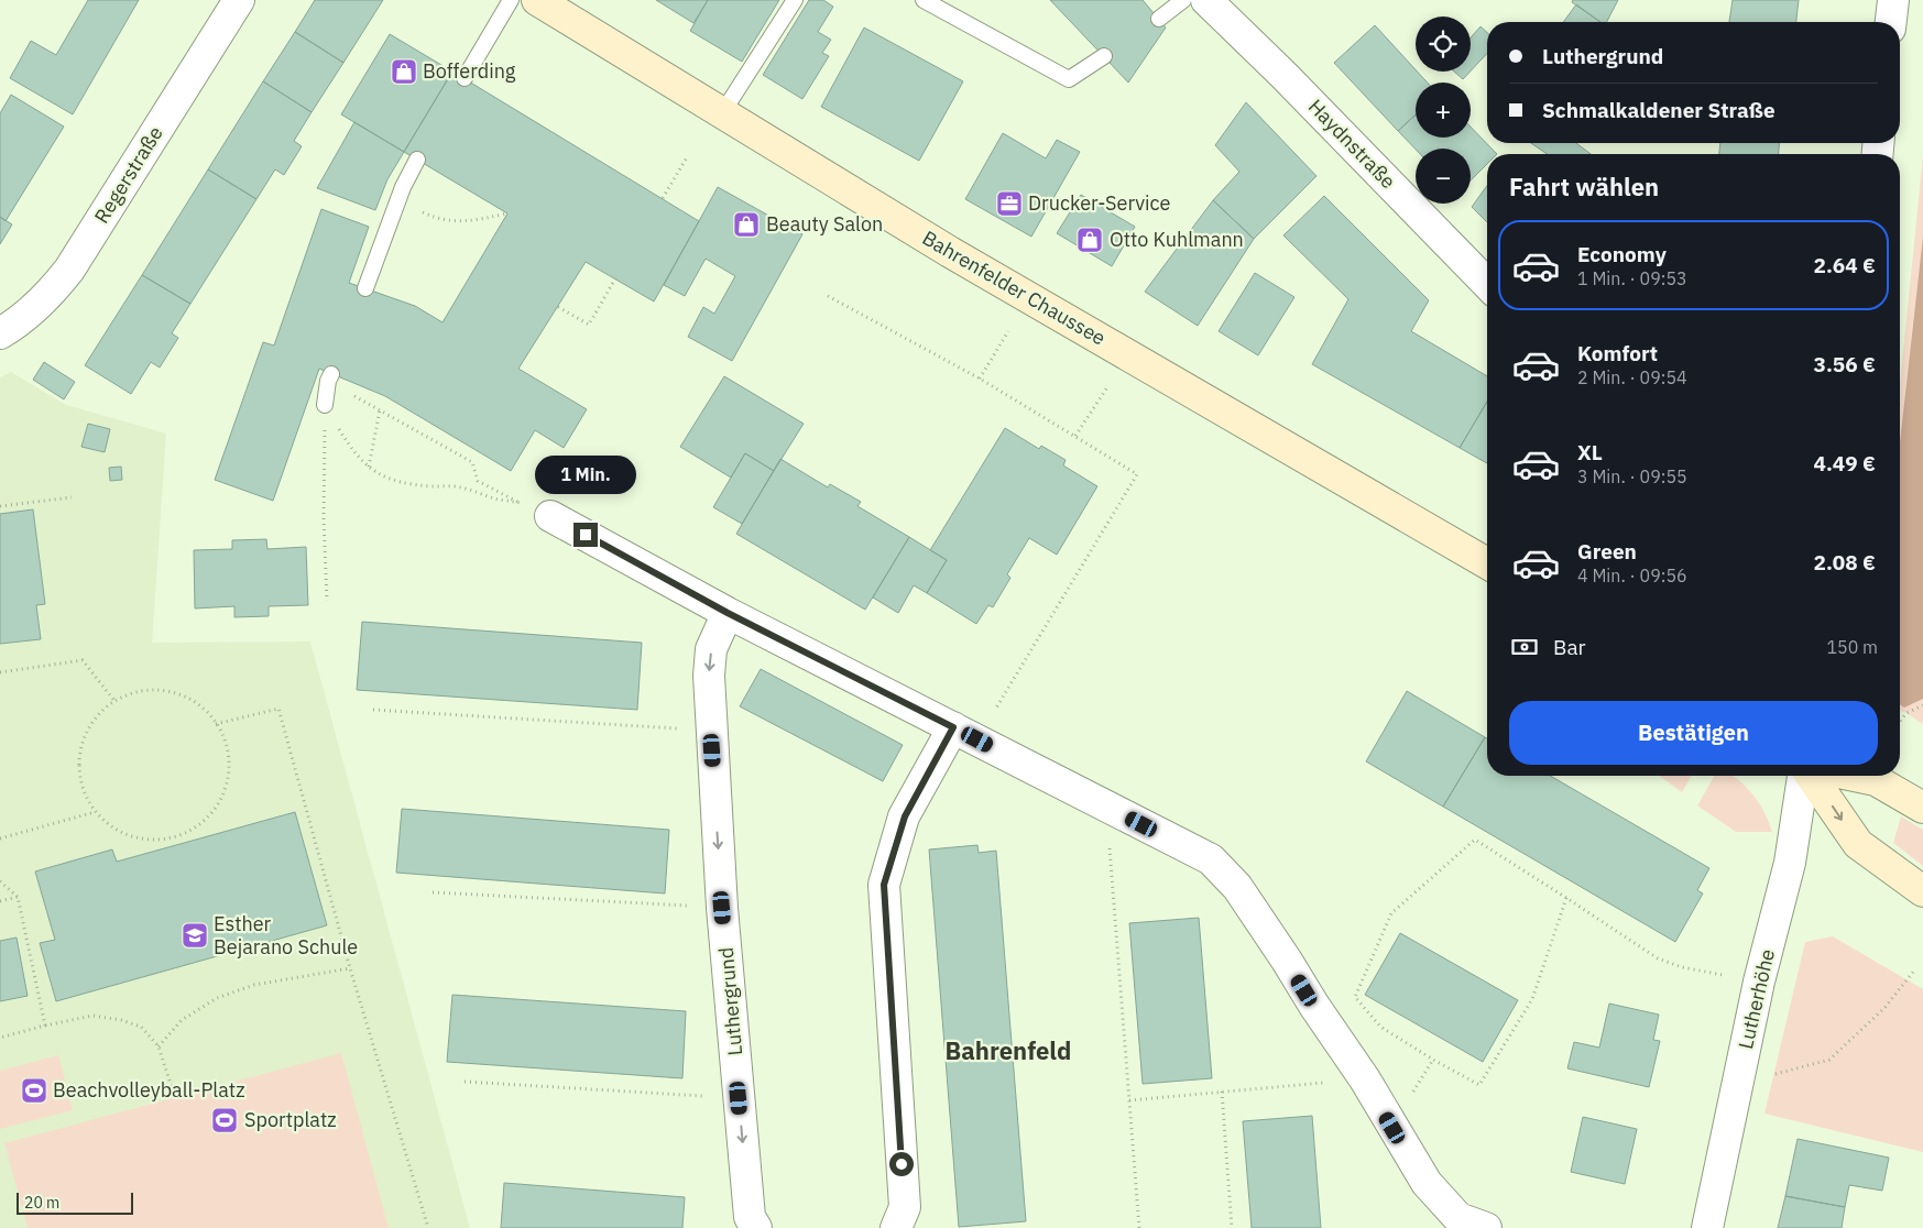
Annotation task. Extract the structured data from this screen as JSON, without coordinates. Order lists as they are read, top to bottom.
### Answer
{
  "streets": {
    "main road": ["Bahrenfelder Chaussee"],
    "street": [
      "Haydnstraße",
      "Regerstraße",
      "Lutherhöhe",
      "Luthergrund"
    ]
  },
  "districts": ["Bahrenfeld"],
  "places": {
    "shop": ["Bofferding", "Beauty Salon", "Otto Kuhlmann"],
    "office": ["Drucker-Service"],
    "school or university": ["Esther Bejarano Schule"],
    "sports": ["Beachvolleyball-Platz", "Sportplatz"]
  },
  "scale_bar": "20 m",
  "page": {
    "map_buttons": ["+", "−"],
    "banner": ["Luthergrund", "Schmalkaldener Straße"],
    "heading": "Fahrt wählen",
    "list": [
      {
        "name": "Economy",
        "note": "1 Min. · 09:53",
        "value": "2.64 €"
      },
      {
        "name": "Komfort",
        "note": "2 Min. · 09:54",
        "value": "3.56 €"
      },
      {
        "name": "XL",
        "note": "3 Min. · 09:55",
        "value": "4.49 €"
      },
      {
        "name": "Green",
        "note": "4 Min. · 09:56",
        "value": "2.08 €"
      }
    ],
    "bubble": "1 Min.",
    "pay": ["Bar", "150 m"],
    "buttons": "Bestätigen",
    "scale": "20 m"
  }
}
